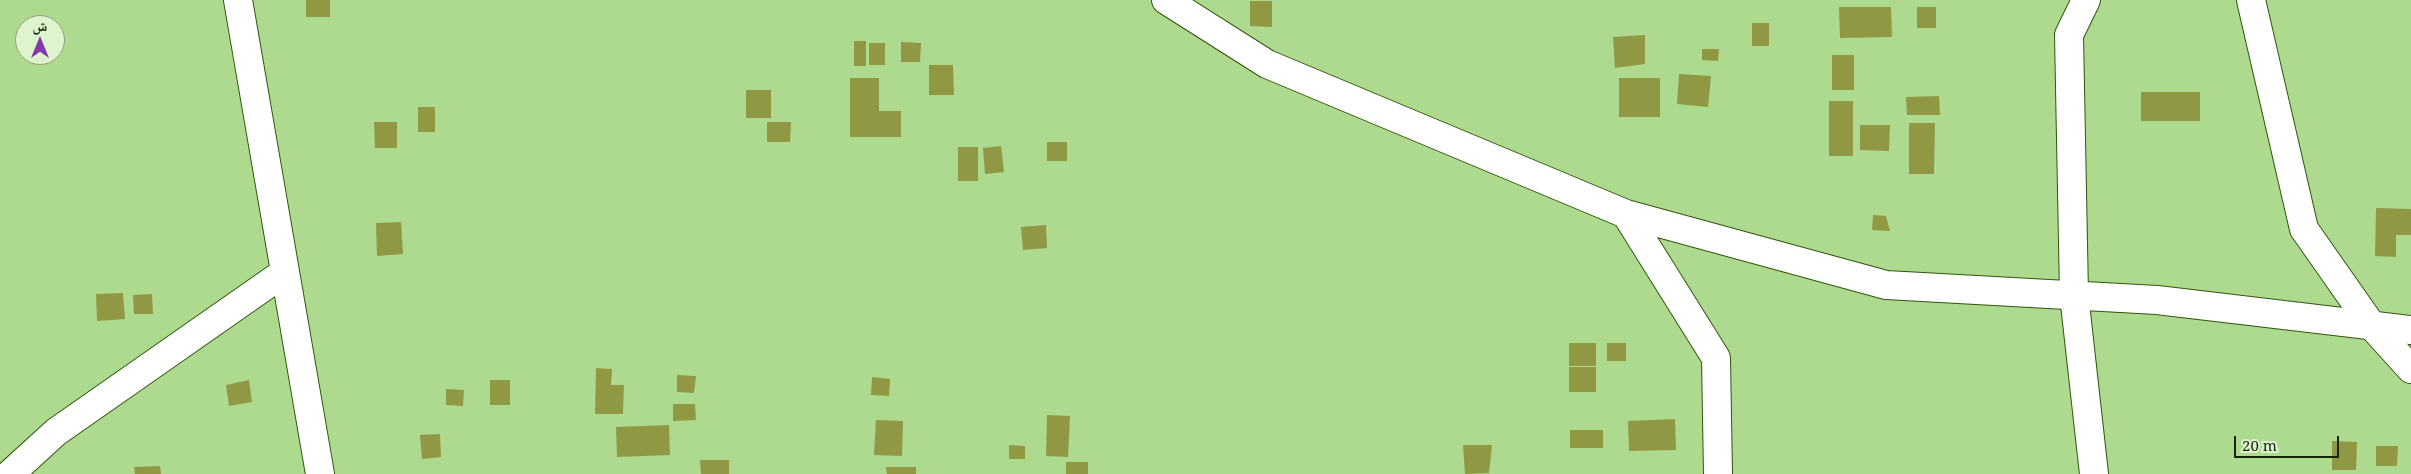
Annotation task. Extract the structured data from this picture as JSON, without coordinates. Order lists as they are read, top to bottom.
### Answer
{
  "scale_bar": "20 m",
  "north": "top"
}
